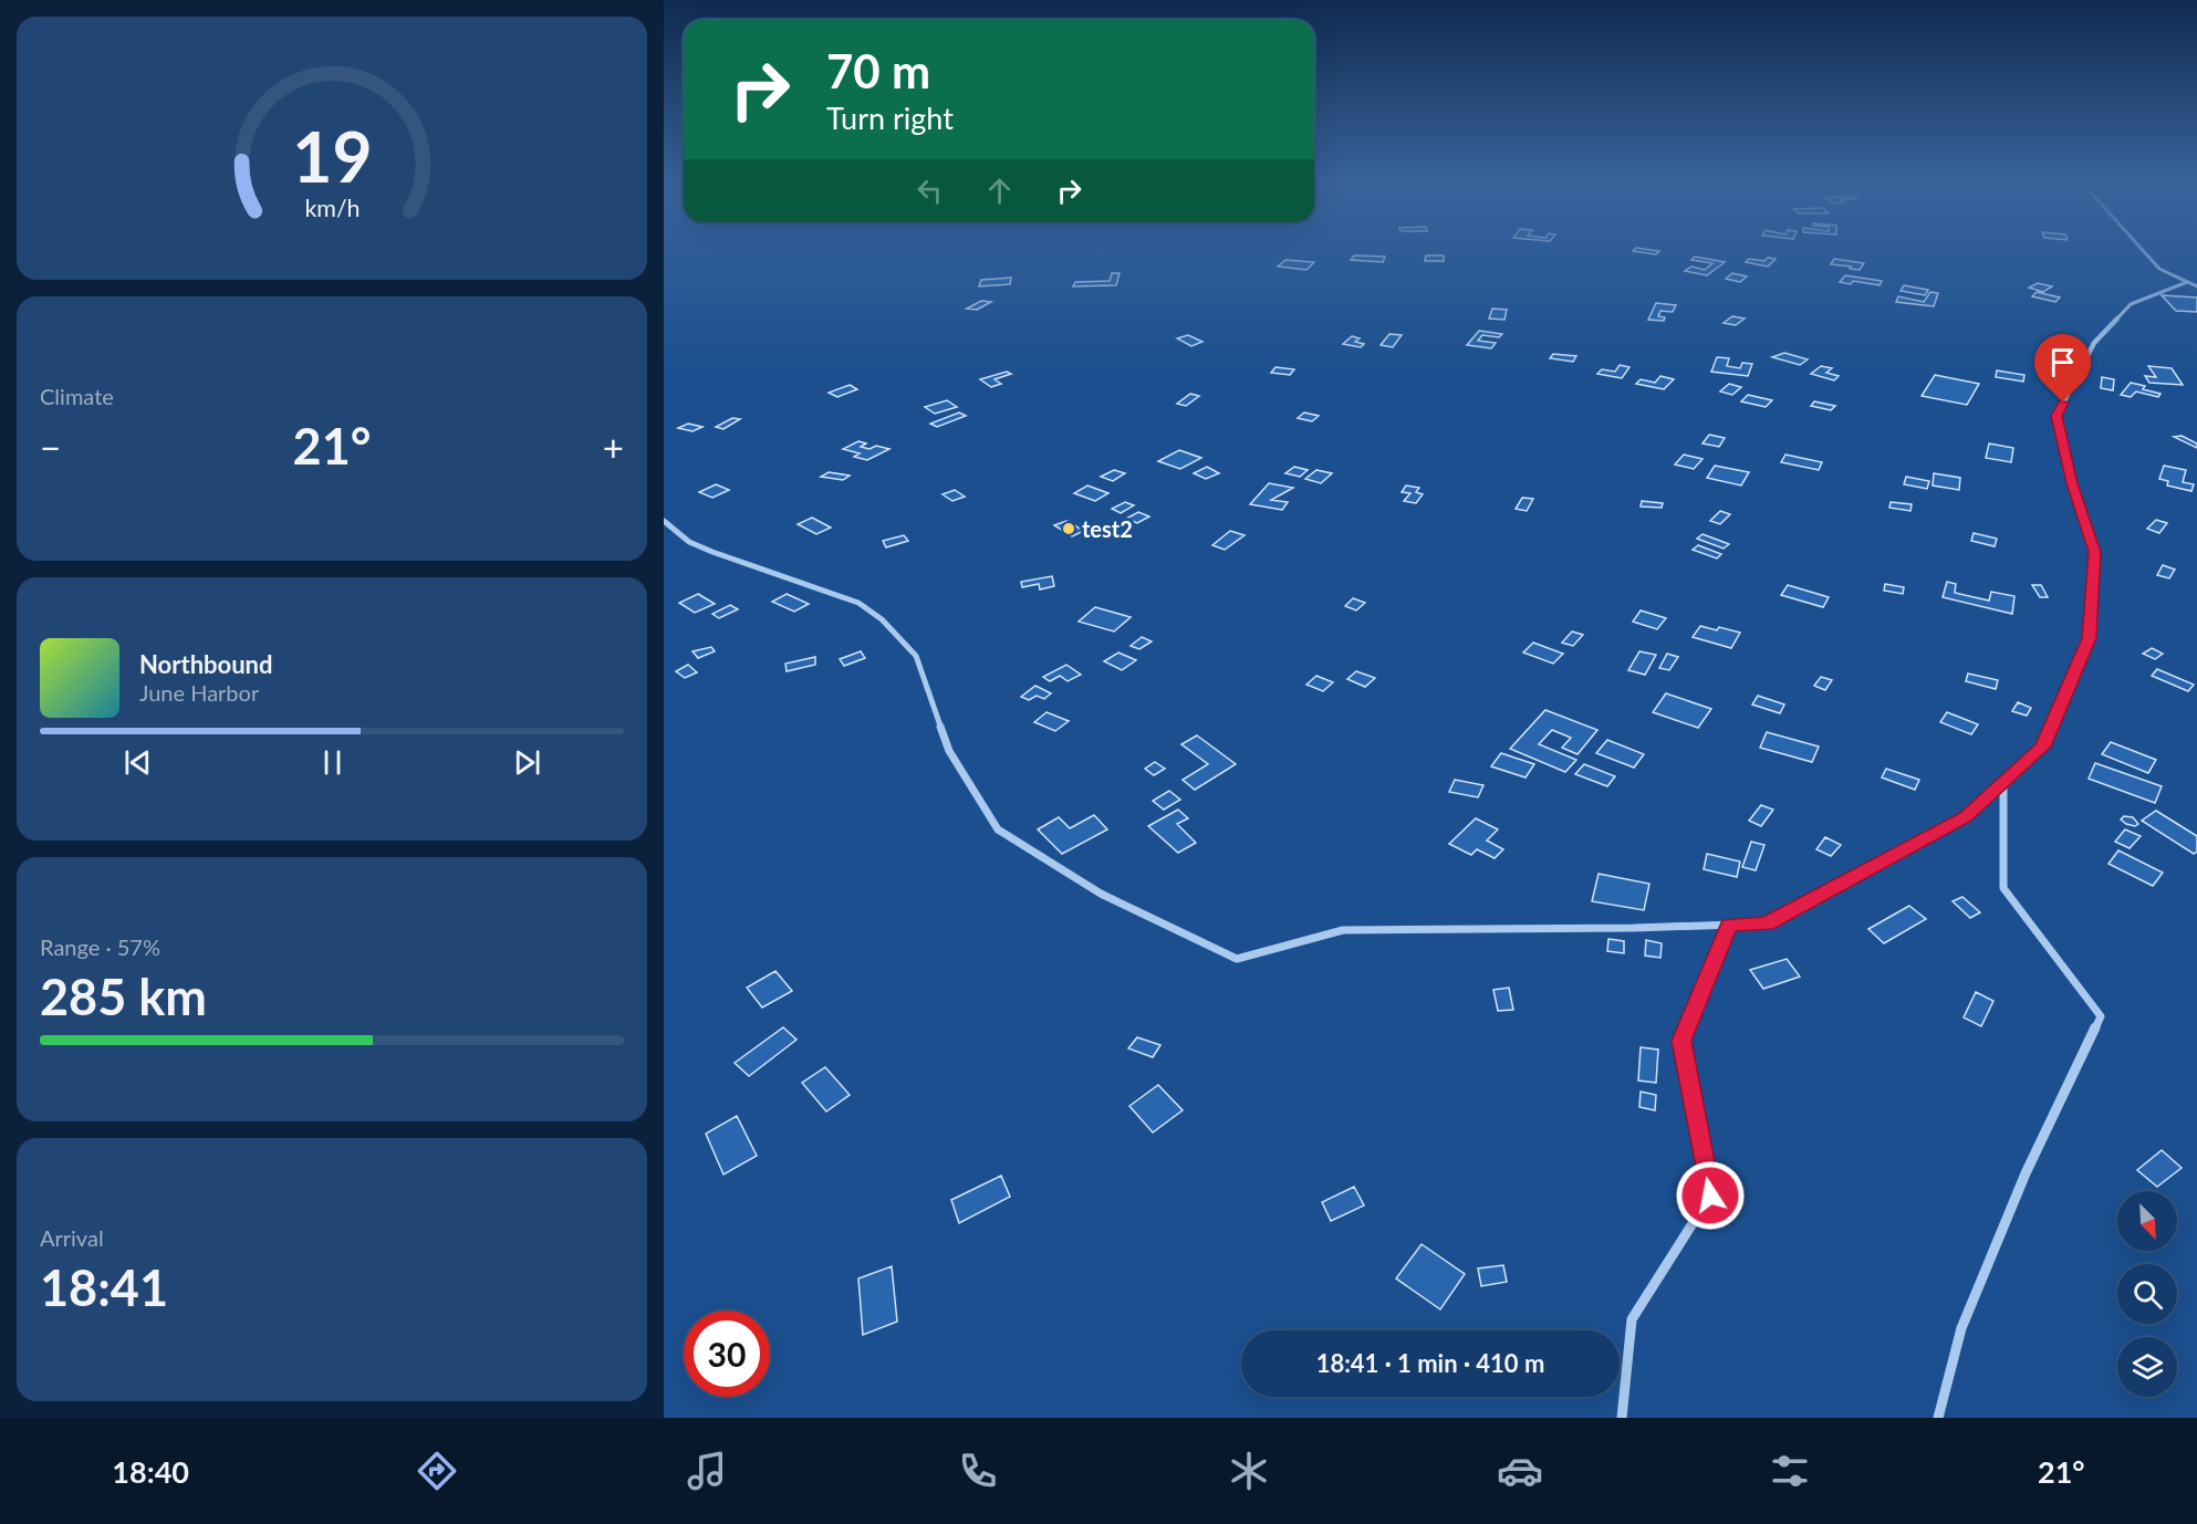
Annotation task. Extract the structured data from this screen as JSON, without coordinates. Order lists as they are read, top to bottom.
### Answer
{
  "places": ["test2"],
  "north": "bottom right",
  "page": {
    "turn": ["70 m", "Turn right"],
    "tile": [
      "Climate",
      ["Range · 57%", "285 km"],
      ["Arrival", "18:41"]
    ],
    "heat": ["−", "21°", "+"],
    "song": ["Northbound", "June Harbor"],
    "limit": "30",
    "trip": "18:41 · 1 min · 410 m",
    "tabs": ["18:40", "21°"],
    "gauge": ["19", "km/h"]
  }
}
